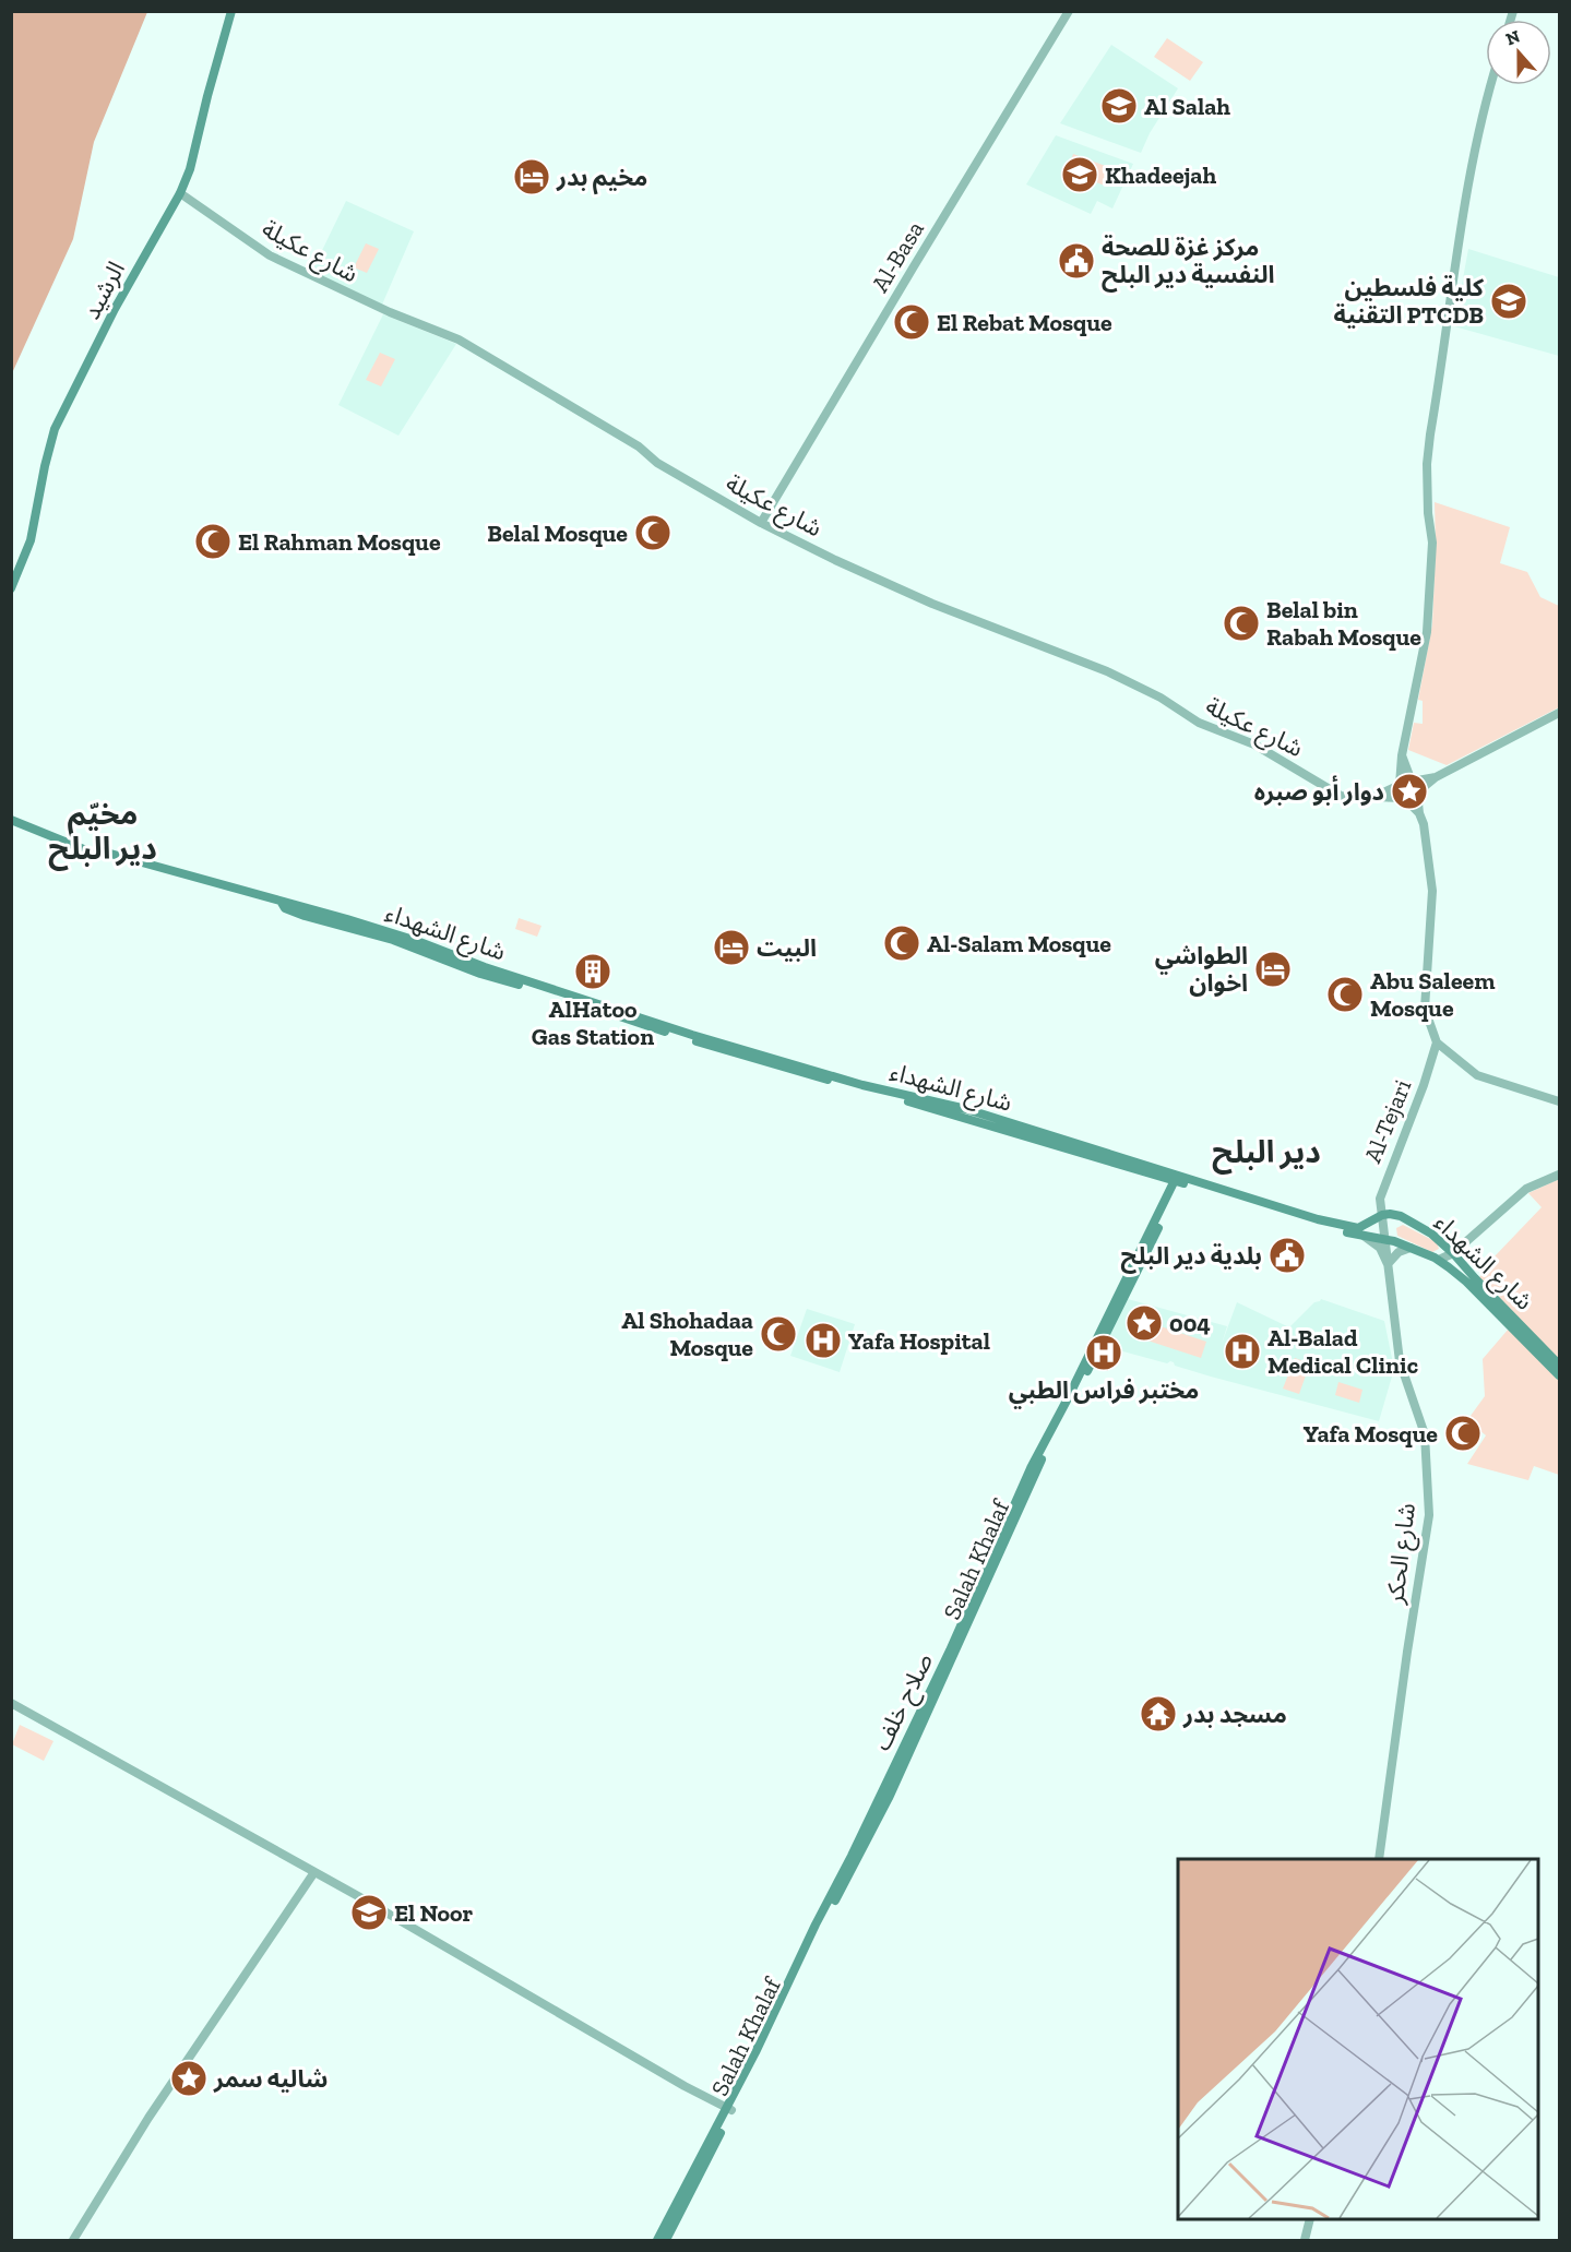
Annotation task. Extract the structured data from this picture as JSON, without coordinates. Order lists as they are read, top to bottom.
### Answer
{
  "streets": {
    "main road": ["الرشيد", "شارع الشهداء", "Salah Khalaf"],
    "street": [
      "شارع عكيلة",
      "Al-Basa",
      "Al-Tejari",
      "شارع الحكر"
    ]
  },
  "crossings": [
    ["شارع عكيلة", "Al-Basa"],
    ["شارع عكيلة", "الرشيد"],
    ["شارع الشهداء", "Al-Tejari"],
    ["شارع الشهداء", "شارع الحكر"],
    ["شارع الشهداء", "Salah Khalaf"],
    ["Al-Tejari", "شارع الحكر"]
  ],
  "districts": ["مخيّم دير البلح", "دير البلح"],
  "places": {
    "school or university": [
      "Al Salah",
      "Khadeejah",
      "كلية فلسطين التقنية PTCDB",
      "El Noor"
    ],
    "hotel": ["مخيم بدر", "البيت", "الطواشي اخوان"],
    "public building": ["مركز غزة للصحة النفسية دير البلح", "بلدية دير البلح"],
    "mosque": [
      "El Rebat Mosque",
      "Belal Mosque",
      "El Rahman Mosque",
      "Belal bin Rabah Mosque",
      "Al-Salam Mosque",
      "Abu Saleem Mosque",
      "Al Shohadaa Mosque",
      "Yafa Mosque"
    ],
    "place": ["دوار أبو صبره", "004", "شاليه سمر"],
    "building": ["AlHatoo Gas Station"],
    "hospital": ["Yafa Hospital", "Al-Balad Medical Clinic", "مختبر فراس الطبي"],
    "temple": ["مسجد بدر"]
  },
  "north": "top"
}
